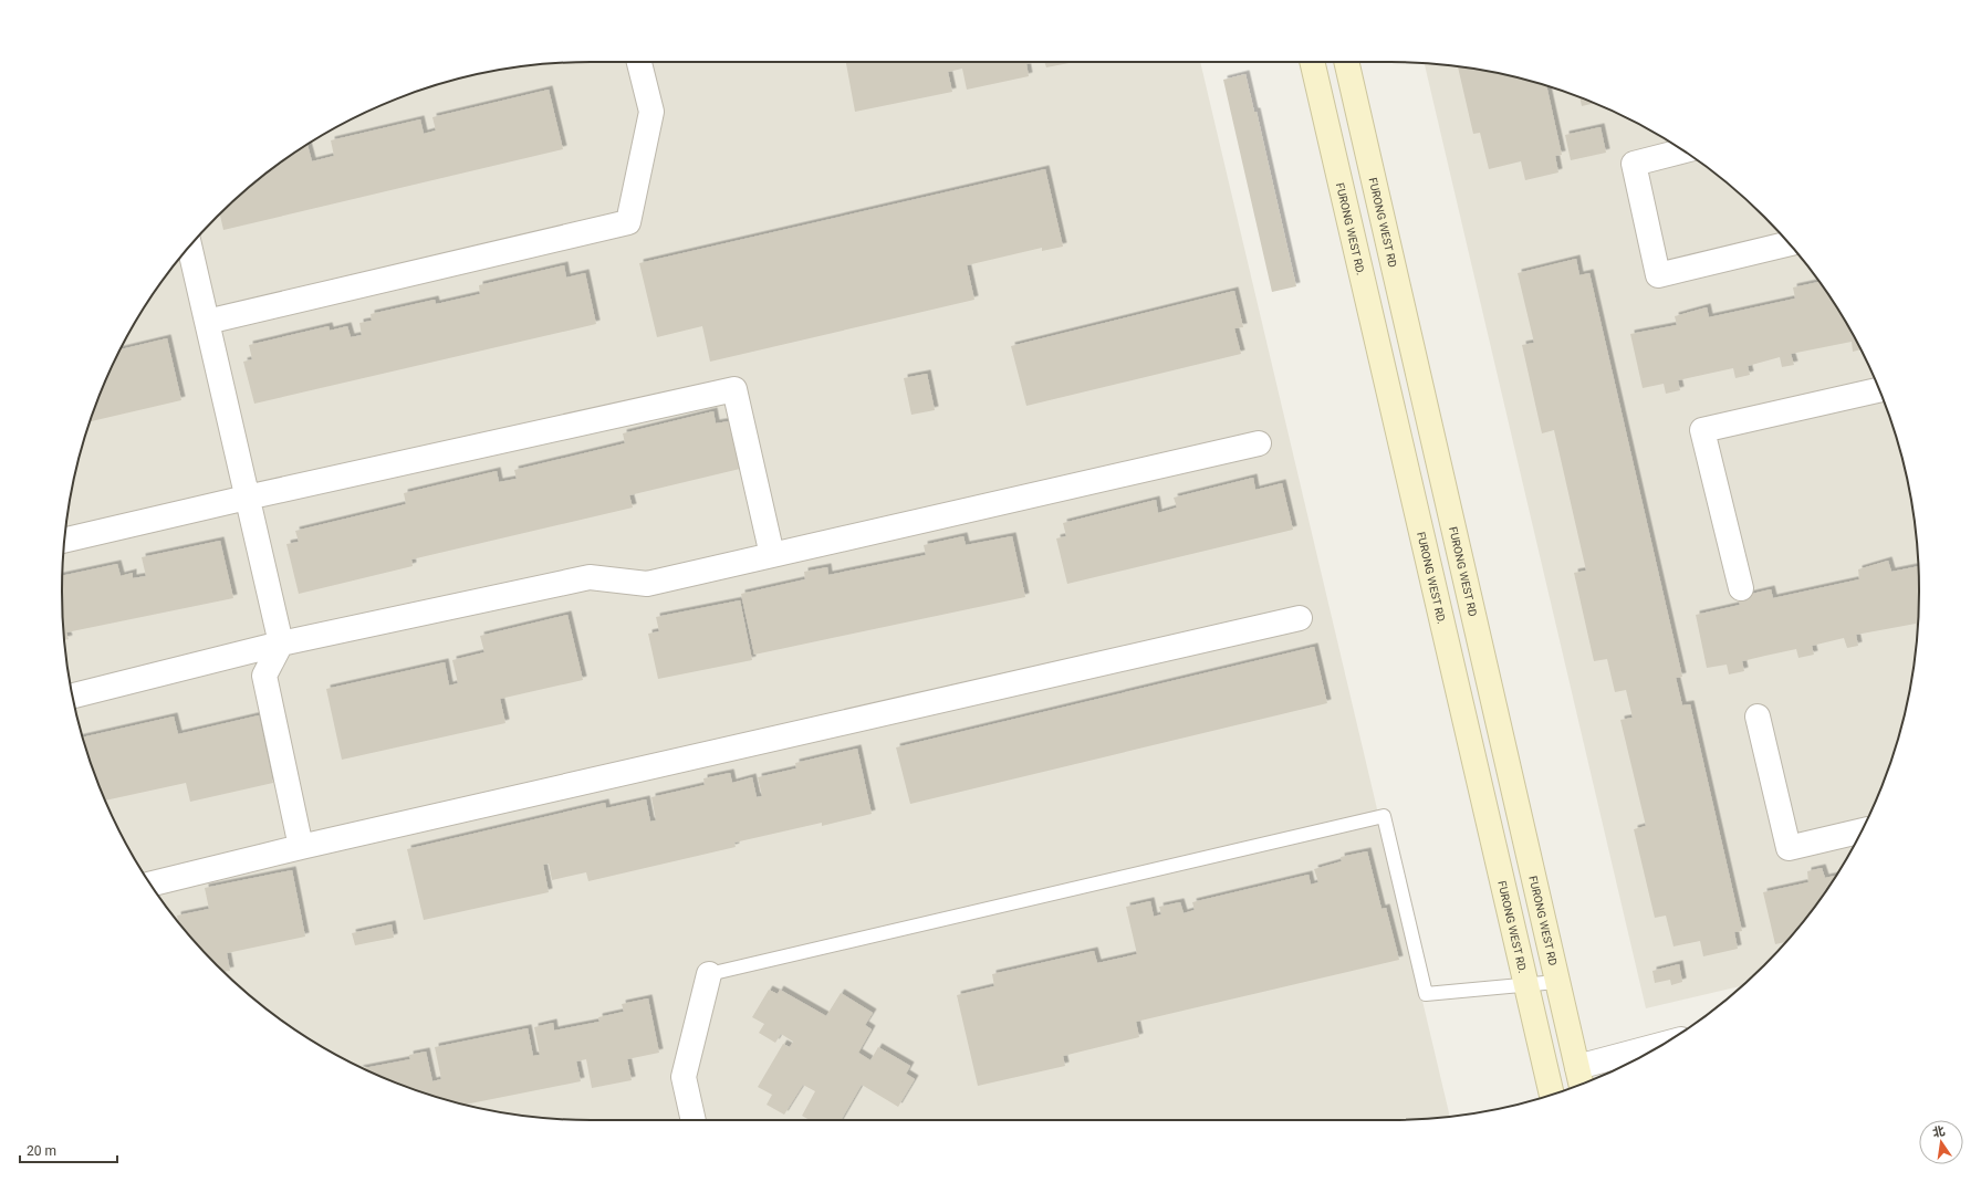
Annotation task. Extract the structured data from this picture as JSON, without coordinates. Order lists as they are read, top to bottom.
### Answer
{
  "streets": {
    "main road": ["FURONG WEST RD", "FURONG WEST RD."]
  },
  "scale_bar": "20 m",
  "north": "top"
}
